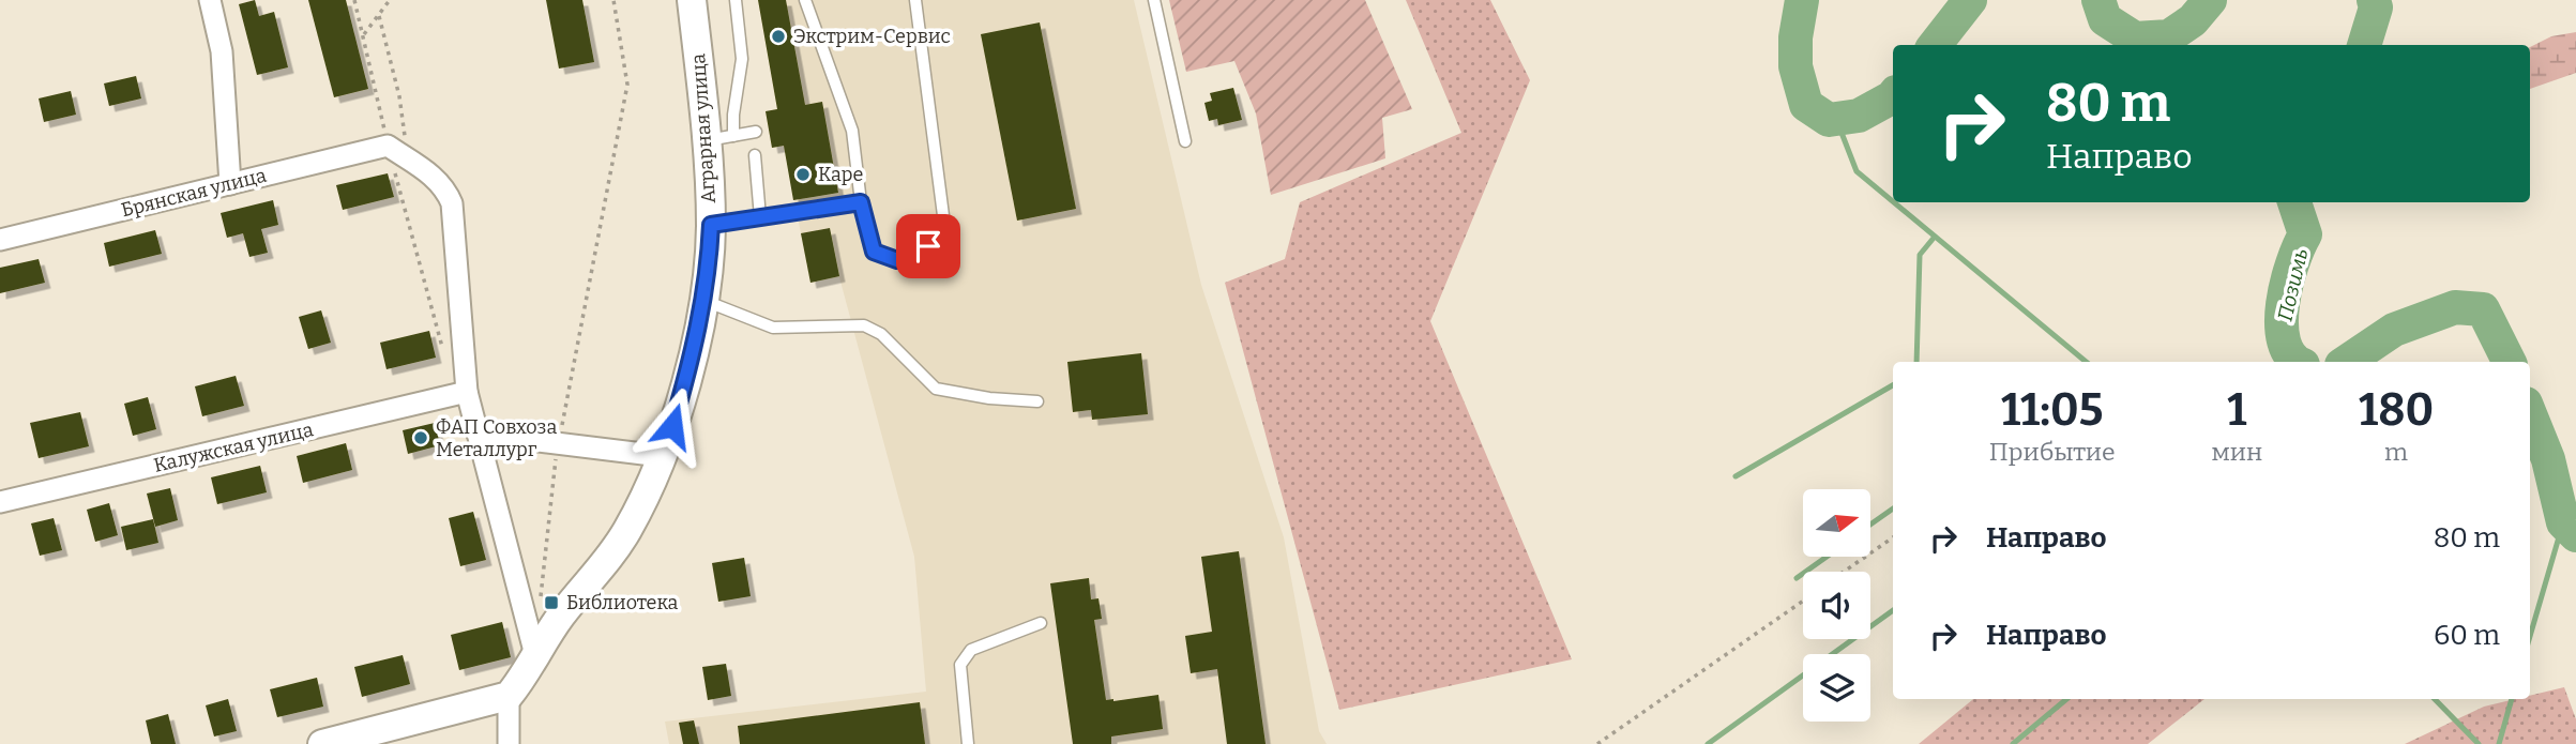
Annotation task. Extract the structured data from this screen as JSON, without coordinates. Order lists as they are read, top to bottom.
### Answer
{
  "streets": {
    "street": ["Аграрная улица", "Брянская улица", "Калужская улица"]
  },
  "water": ["Позимь"],
  "places": {
    "other": ["Экстрим-Сервис", "Каре", "ФАП Совхоза Металлург"],
    "transit": ["Библиотека"]
  },
  "north": "right",
  "page": {
    "turn": ["80 m", "Направо"],
    "eta": [
      "11:05",
      "Прибытие",
      "1",
      "мин",
      "180",
      "m"
    ],
    "list": [
      {
        "name": "Направо",
        "value": "80 m"
      },
      {
        "name": "Направо",
        "value": "60 m"
      }
    ]
  }
}
